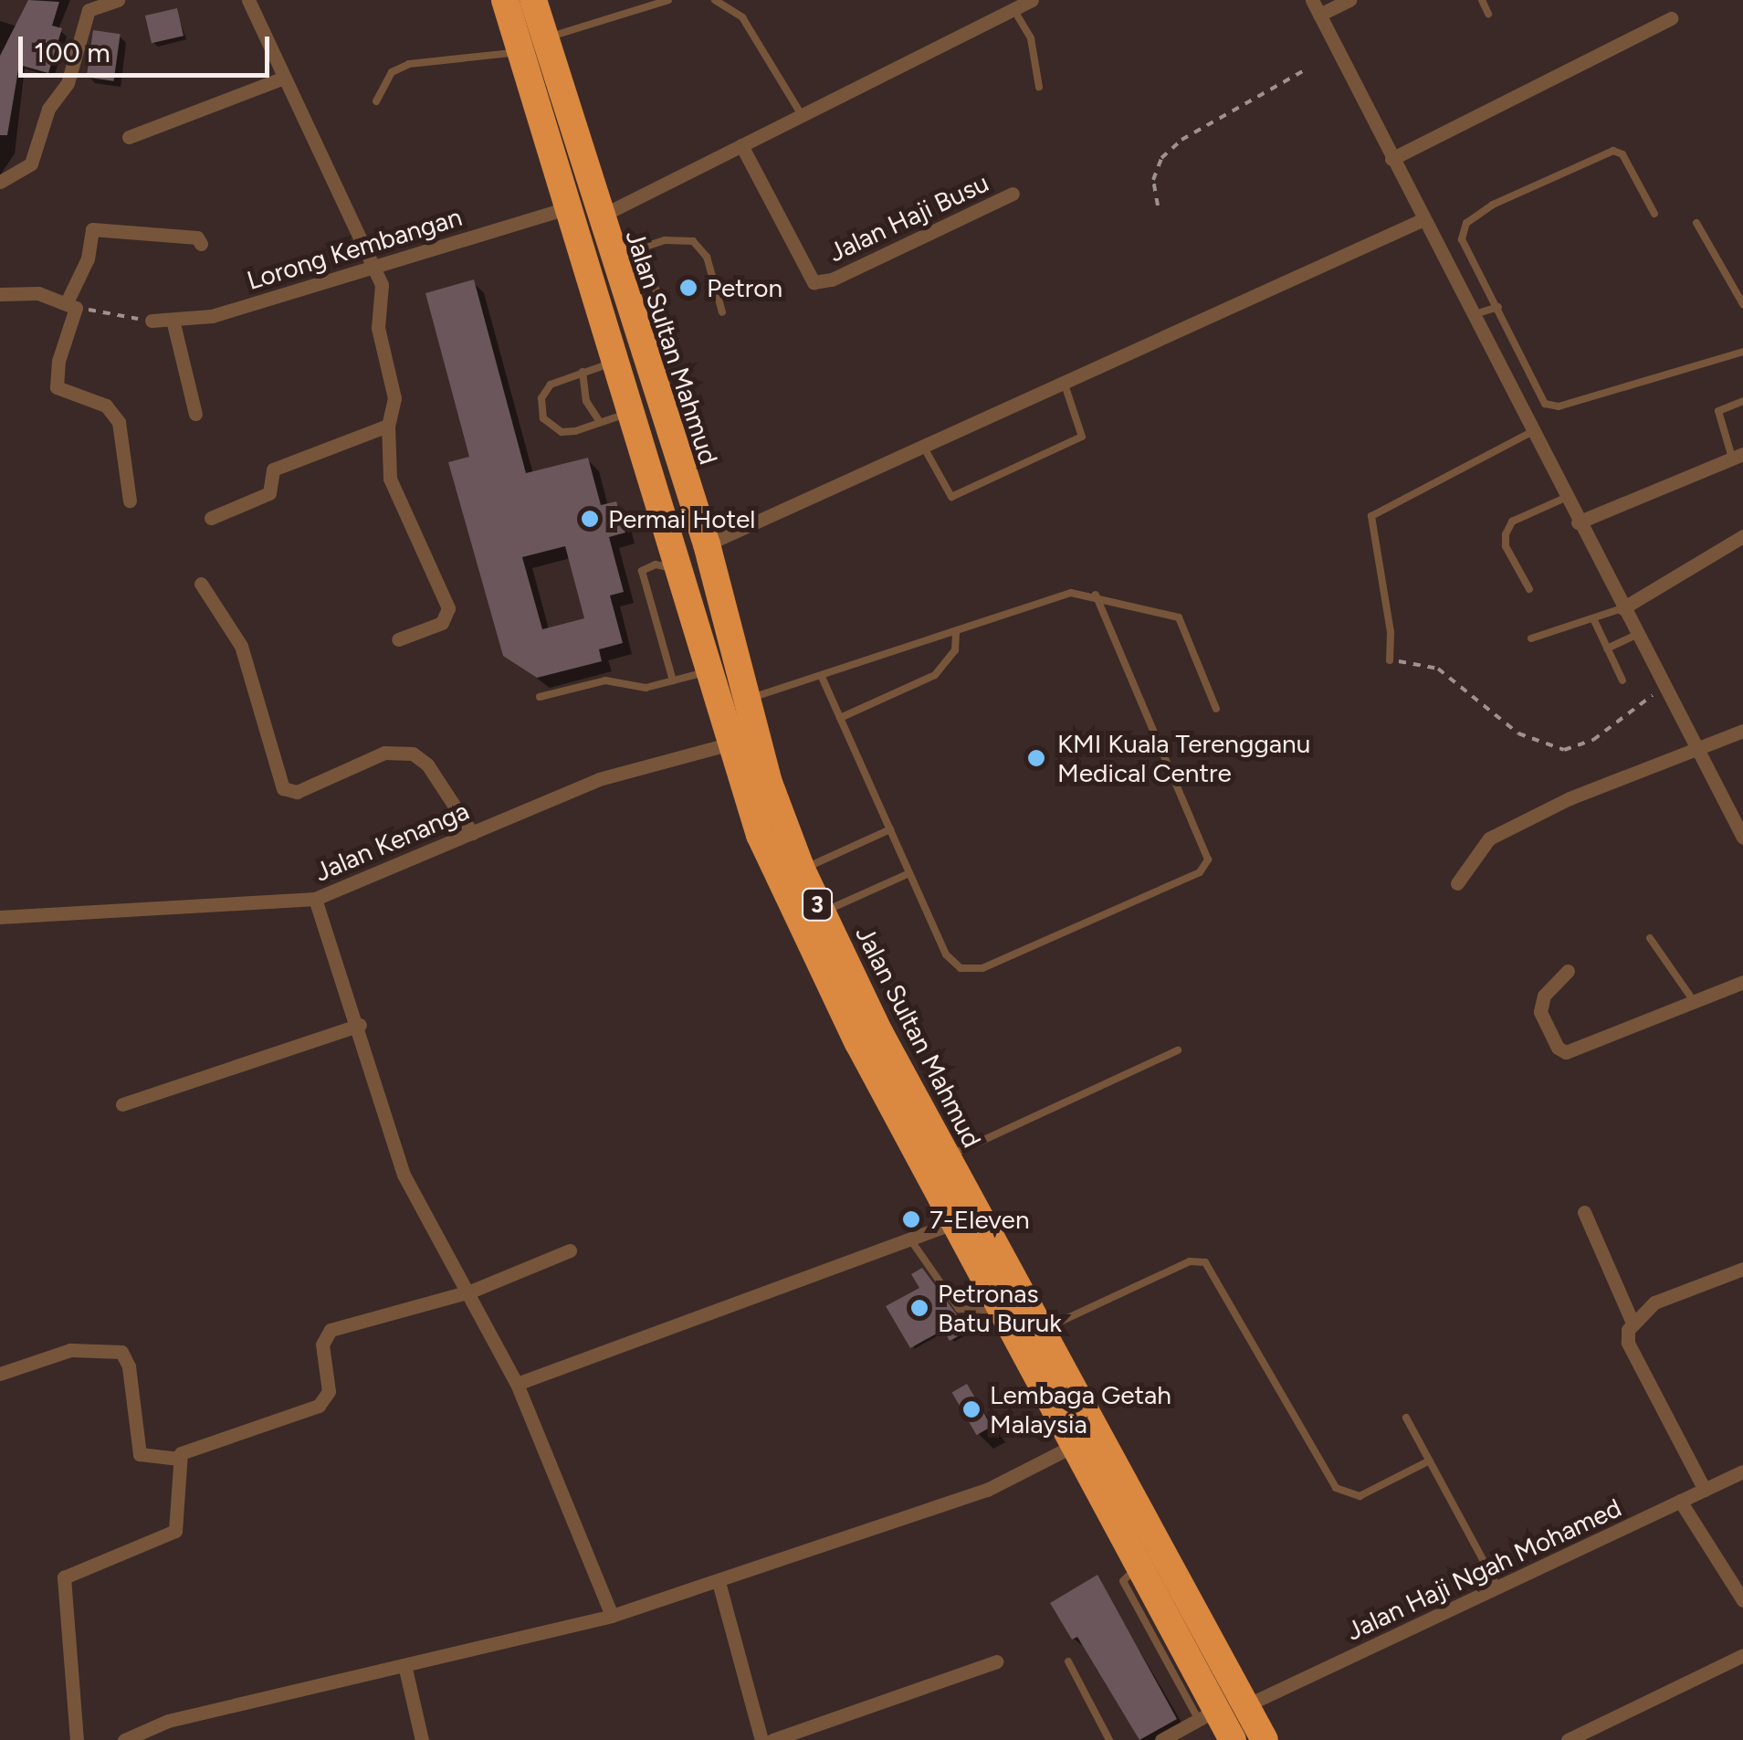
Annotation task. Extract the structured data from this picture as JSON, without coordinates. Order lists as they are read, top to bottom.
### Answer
{
  "streets": {
    "highway": ["Jalan Sultan Mahmud", "3"],
    "street": [
      "Jalan Haji Busu",
      "Lorong Kembangan",
      "Jalan Kenanga",
      "Jalan Haji Ngah Mohamed"
    ]
  },
  "crossings": [
    ["Lorong Kembangan", "Jalan Sultan Mahmud"],
    ["Jalan Sultan Mahmud", "Jalan Kenanga"],
    ["Jalan Sultan Mahmud", "Jalan Haji Ngah Mohamed"]
  ],
  "places": [
    "Petron",
    "Permai Hotel",
    "KMI Kuala Terengganu Medical Centre",
    "7-Eleven",
    "Petronas Batu Buruk",
    "Lembaga Getah Malaysia"
  ],
  "scale_bar": "100 m"
}
